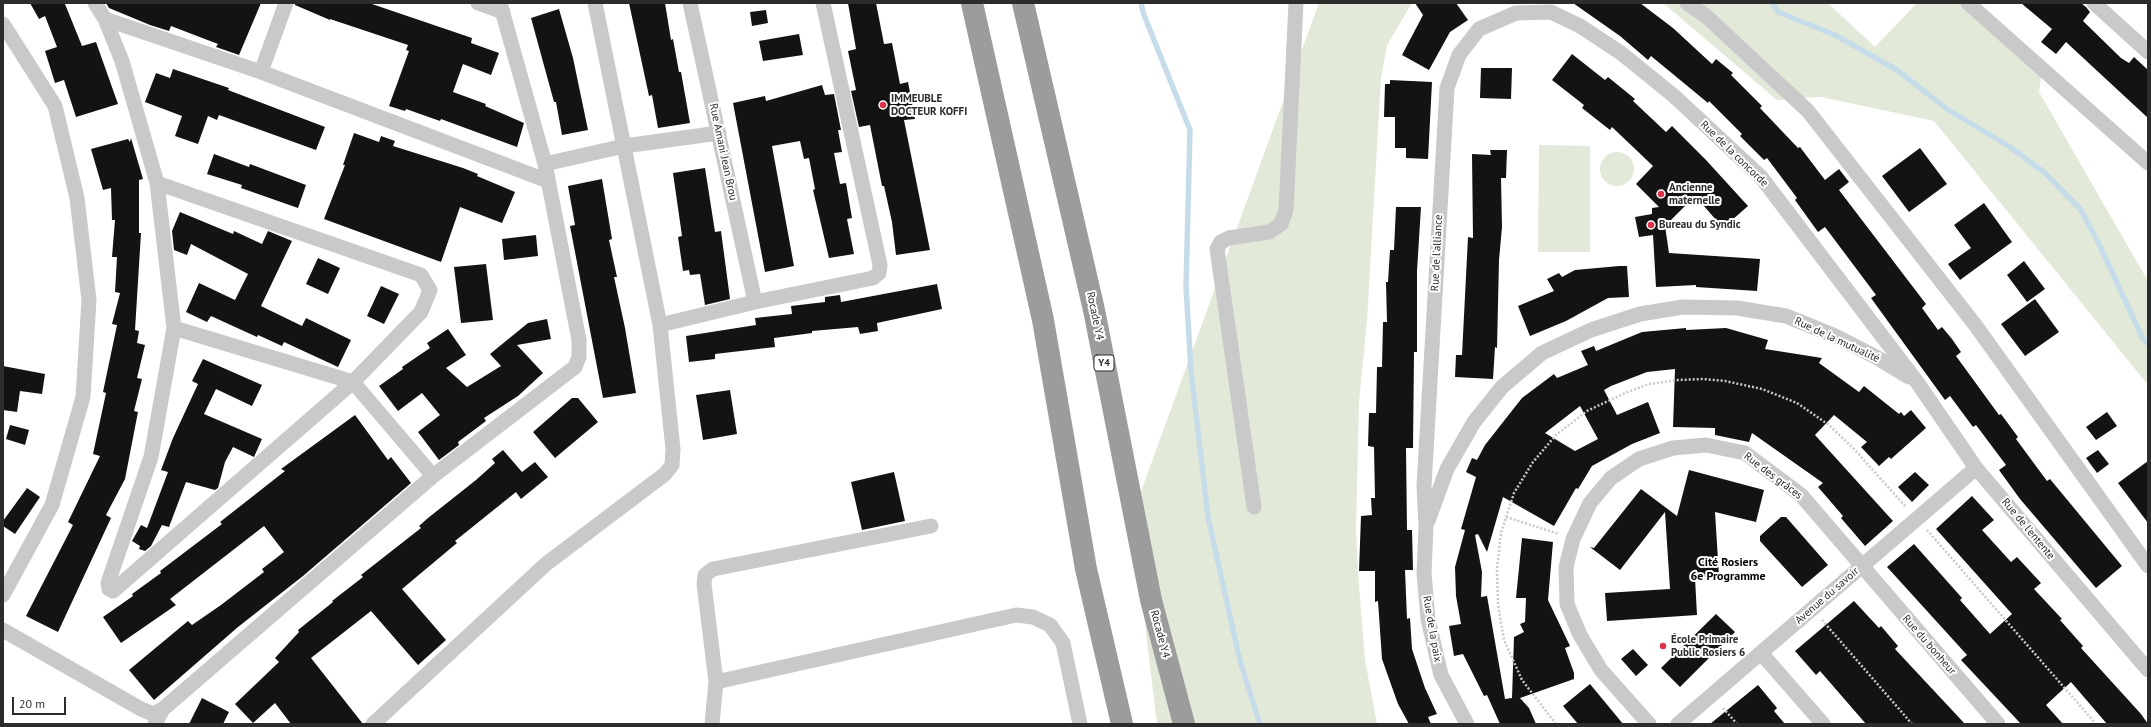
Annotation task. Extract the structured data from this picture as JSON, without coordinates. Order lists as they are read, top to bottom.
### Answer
{
  "streets": {
    "highway": ["Rocade Y4", "Y4"],
    "street": [
      "Rue Amani Jean Brou",
      "Rue de la concorde",
      "Rue de l'alliance",
      "Rue de la mutualité",
      "Rue des grâces",
      "Rue de l'entente",
      "Avenue du savoir",
      "Rue de la paix",
      "Rue du bonheur"
    ]
  },
  "crossings": [
    ["Rue de la concorde", "Rue de l'alliance"],
    ["Rue de la concorde", "Rue de la mutualité"],
    ["Rue de la concorde", "Rue de l'entente"],
    ["Rue de l'alliance", "Rue de la mutualité"],
    ["Rue de l'alliance", "Rue de la paix"],
    ["Rue de la mutualité", "Rue de l'entente"],
    ["Rue de la mutualité", "Rue de la paix"],
    ["Rue des grâces", "Avenue du savoir"],
    ["Rue des grâces", "Rue du bonheur"],
    ["Rue de l'entente", "Avenue du savoir"],
    ["Avenue du savoir", "Rue du bonheur"]
  ],
  "districts": ["Cité Rosiers 6e Programme"],
  "places": [
    "IMMEUBLE DOCTEUR KOFFI",
    "Ancienne maternelle",
    "Bureau du Syndic",
    "École Primaire Public Rosiers 6"
  ],
  "scale_bar": "20 m"
}
